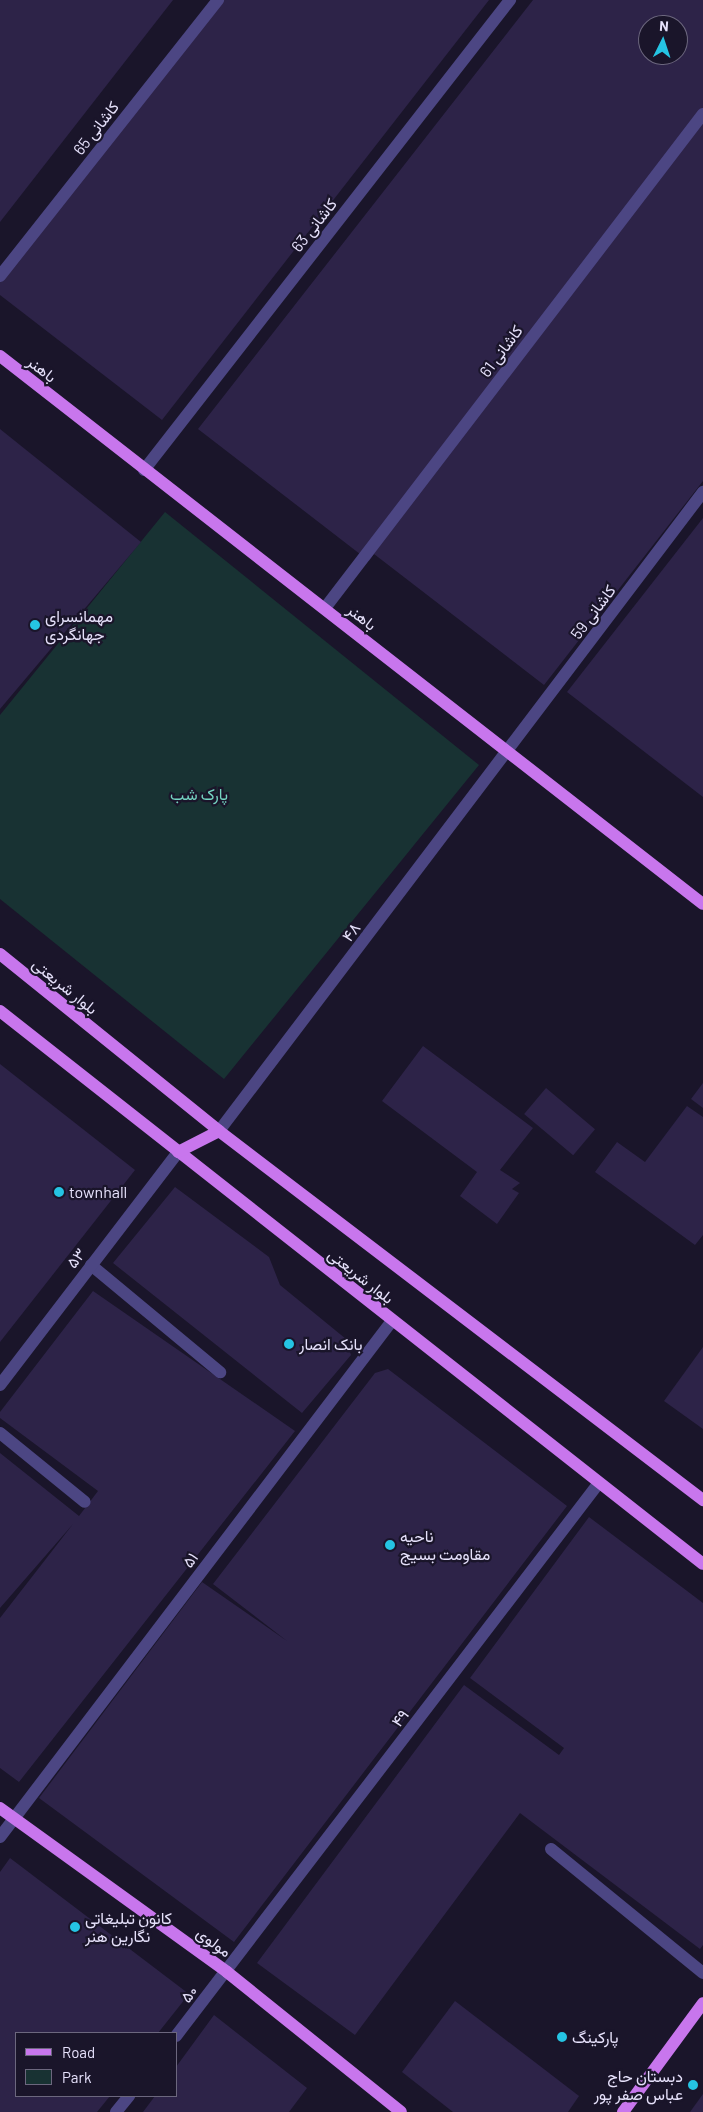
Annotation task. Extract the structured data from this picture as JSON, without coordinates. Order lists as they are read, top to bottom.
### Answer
{
  "streets": {
    "main road": ["باهنر", "بلوار شریعتی", "مولوی"],
    "street": [
      "کاشانی 65",
      "کاشانی 63",
      "کاشانی 61",
      "کاشانی 59",
      "۴۸",
      "۵۳",
      "۵۱",
      "۴۹",
      "۵۰"
    ]
  },
  "crossings": [
    ["کاشانی 63", "باهنر"],
    ["کاشانی 61", "باهنر"],
    ["باهنر", "کاشانی 59"],
    ["باهنر", "۴۸"],
    ["کاشانی 59", "۴۸"],
    ["۴۸", "بلوار شریعتی"],
    ["بلوار شریعتی", "۵۳"],
    ["بلوار شریعتی", "۵۱"],
    ["بلوار شریعتی", "۴۹"],
    ["۵۱", "مولوی"],
    ["۴۹", "مولوی"],
    ["۴۹", "۵۰"],
    ["مولوی", "۵۰"]
  ],
  "parks": ["پارک شب"],
  "places": [
    "مهمانسرای جهانگردی",
    "townhall",
    "بانک انصار",
    "ناحیه مقاومت بسیج",
    "کانون تبلیغاتی نگارین هنر",
    "پارکینگ",
    "دبستان حاج عباس صفر پور"
  ],
  "legend": ["Road", "Park"],
  "north": "top"
}
